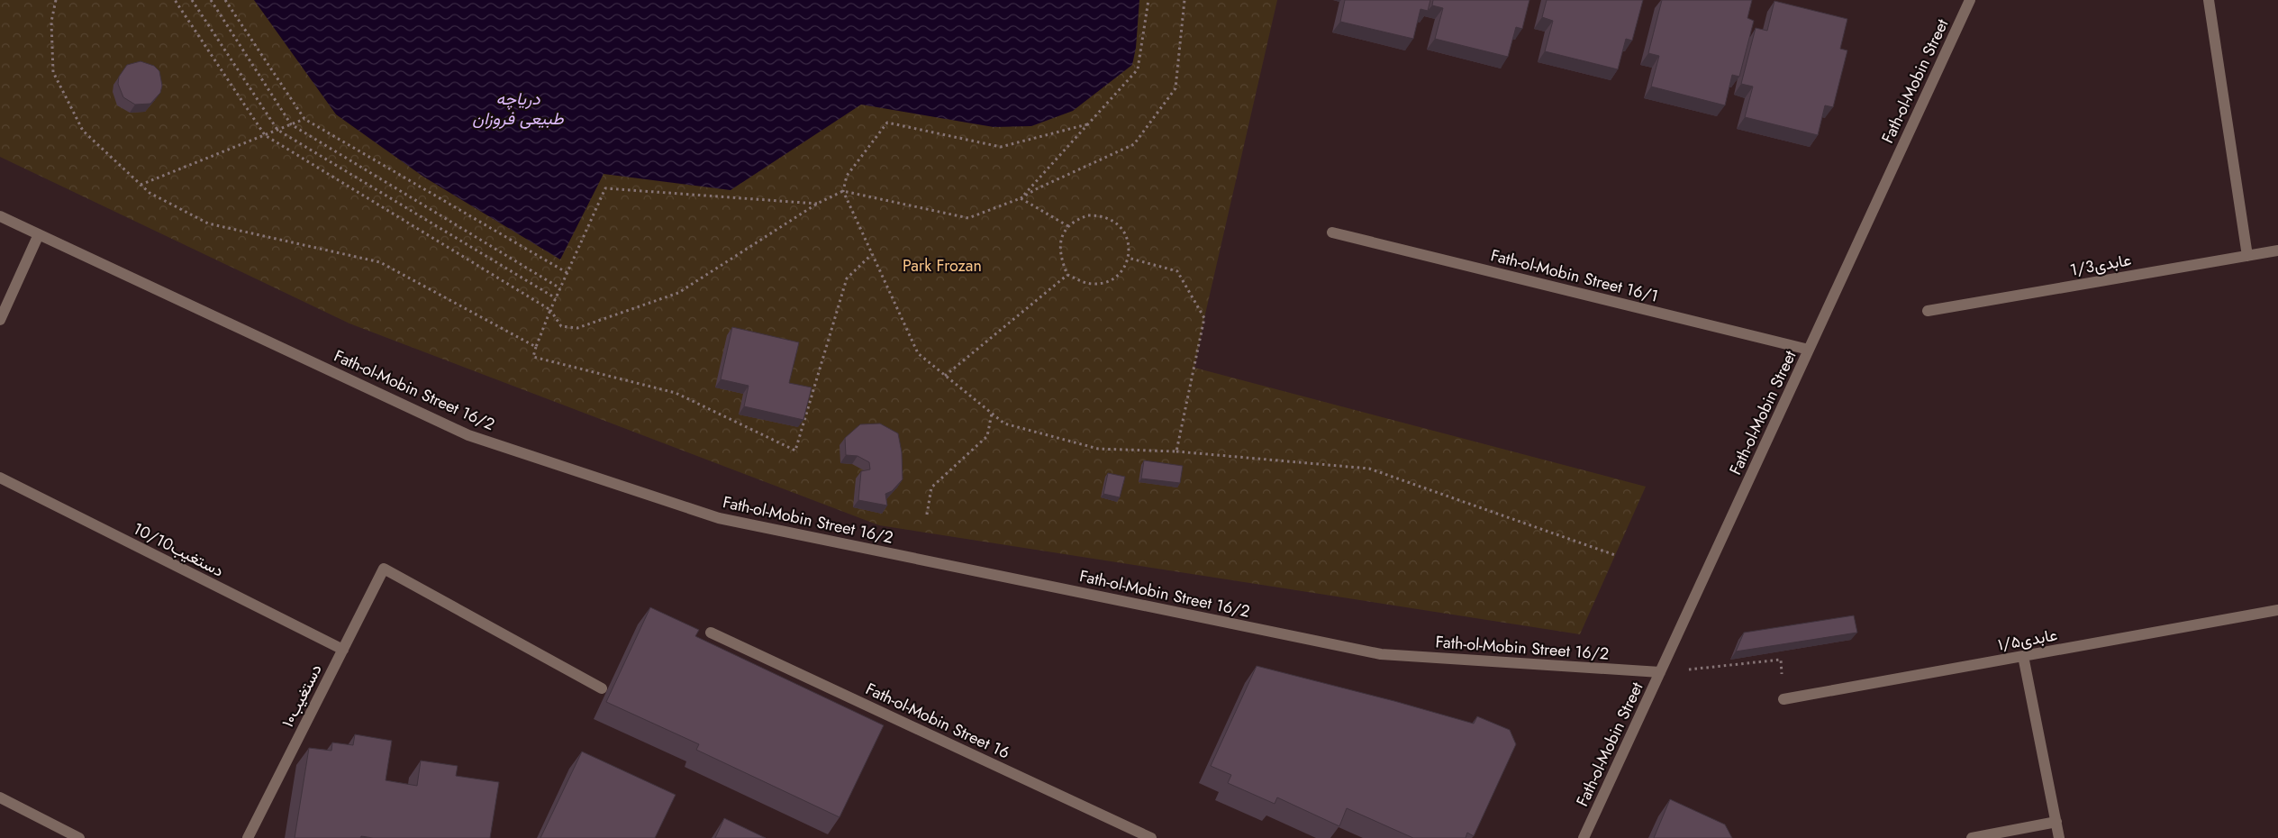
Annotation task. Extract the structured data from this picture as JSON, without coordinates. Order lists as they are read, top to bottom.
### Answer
{
  "streets": {
    "street": [
      "Fath-ol-Mobin Street",
      "عابدی1/3",
      "Fath-ol-Mobin Street 16/1",
      "Fath-ol-Mobin Street 16/2",
      "10/10دستغیب",
      "عابدی۱/۵",
      "دستغیب۱۰",
      "Fath-ol-Mobin Street 16"
    ]
  },
  "crossings": [
    ["Fath-ol-Mobin Street", "Fath-ol-Mobin Street 16/1"],
    ["Fath-ol-Mobin Street", "Fath-ol-Mobin Street 16/2"],
    ["10/10دستغیب", "دستغیب۱۰"]
  ],
  "water": ["دریاچه طبیعی فروزان"],
  "parks": ["Park Frozan"]
}
